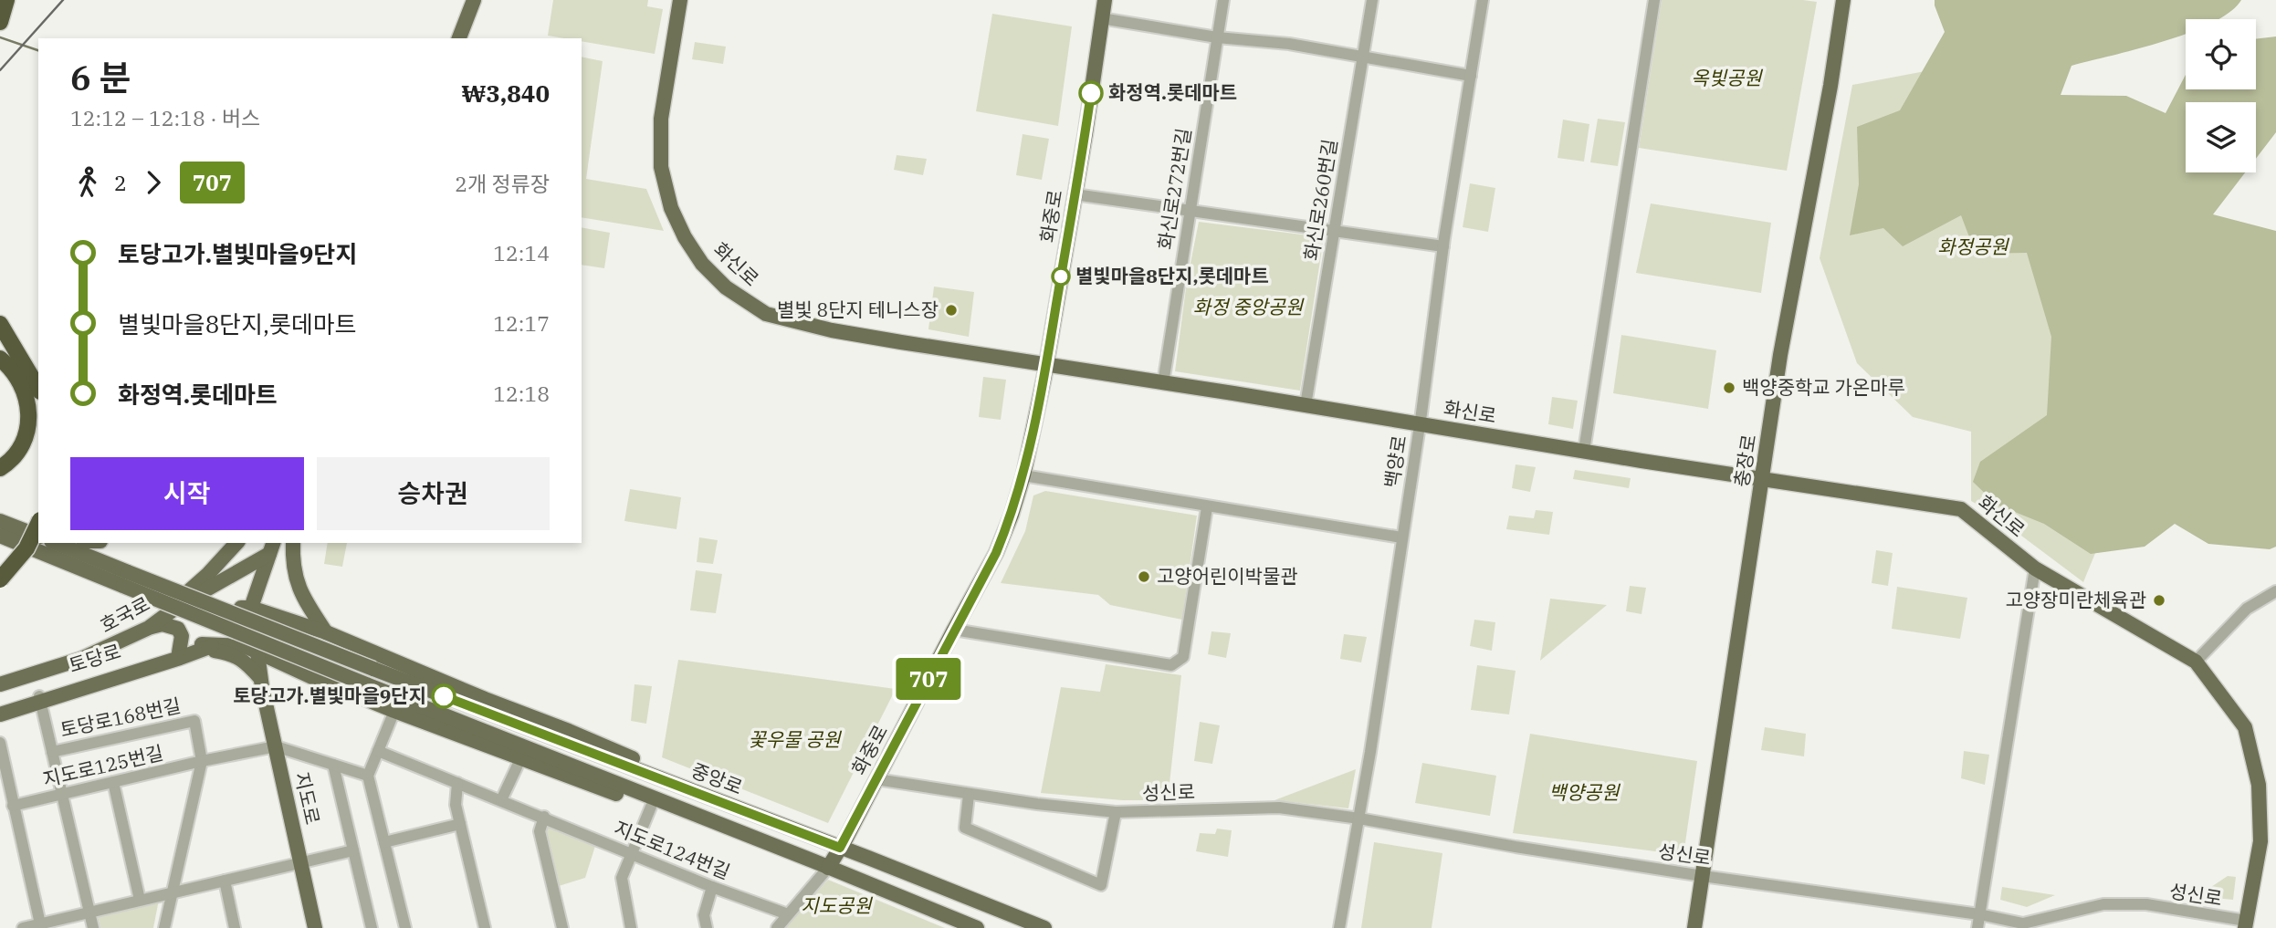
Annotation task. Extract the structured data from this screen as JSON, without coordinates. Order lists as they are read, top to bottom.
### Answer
{
  "streets": {
    "main road": [
      "화중로",
      "화신로",
      "충장로",
      "호국로",
      "토당로",
      "중앙로",
      "지도로"
    ],
    "street": [
      "화신로272번길",
      "화신로260번길",
      "백양로",
      "토당로168번길",
      "지도로125번길",
      "성신로",
      "지도로124번길"
    ]
  },
  "crossings": [
    ["화신로272번길", "화신로"],
    ["화신로260번길", "화신로"],
    ["화중로", "화신로"],
    ["화중로", "중앙로"],
    ["화중로", "성신로"],
    ["화신로", "충장로"],
    ["화신로", "백양로"],
    ["화신로", "성신로"],
    ["충장로", "성신로"],
    ["백양로", "성신로"],
    ["호국로", "지도로"],
    ["토당로", "토당로168번길"],
    ["토당로", "지도로"],
    ["토당로168번길", "지도로125번길"],
    ["지도로125번길", "지도로"]
  ],
  "parks": [
    "옥빛공원",
    "화정공원",
    "화정 중앙공원",
    "꽃우물 공원",
    "백양공원",
    "지도공원"
  ],
  "places": [
    "화정역.롯데마트",
    "별빛마을8단지,롯데마트",
    "별빛 8단지 테니스장",
    "백양중학교 가온마루",
    "고양어린이박물관",
    "고양장미란체육관",
    "토당고가.별빛마을9단지"
  ],
  "lines": ["bus line 707"],
  "page": {
    "on_map": "707",
    "heading": ["6 분", "12:12 – 12:18 · 버스", "₩3,840"],
    "legs": ["2", "707", "2개 정류장"],
    "list": [
      {
        "name": "토당고가.별빛마을9단지",
        "value": "12:14"
      },
      {
        "name": "별빛마을8단지,롯데마트",
        "value": "12:17"
      },
      {
        "name": "화정역.롯데마트",
        "value": "12:18"
      }
    ],
    "buttons": ["시작", "승차권"]
  }
}
